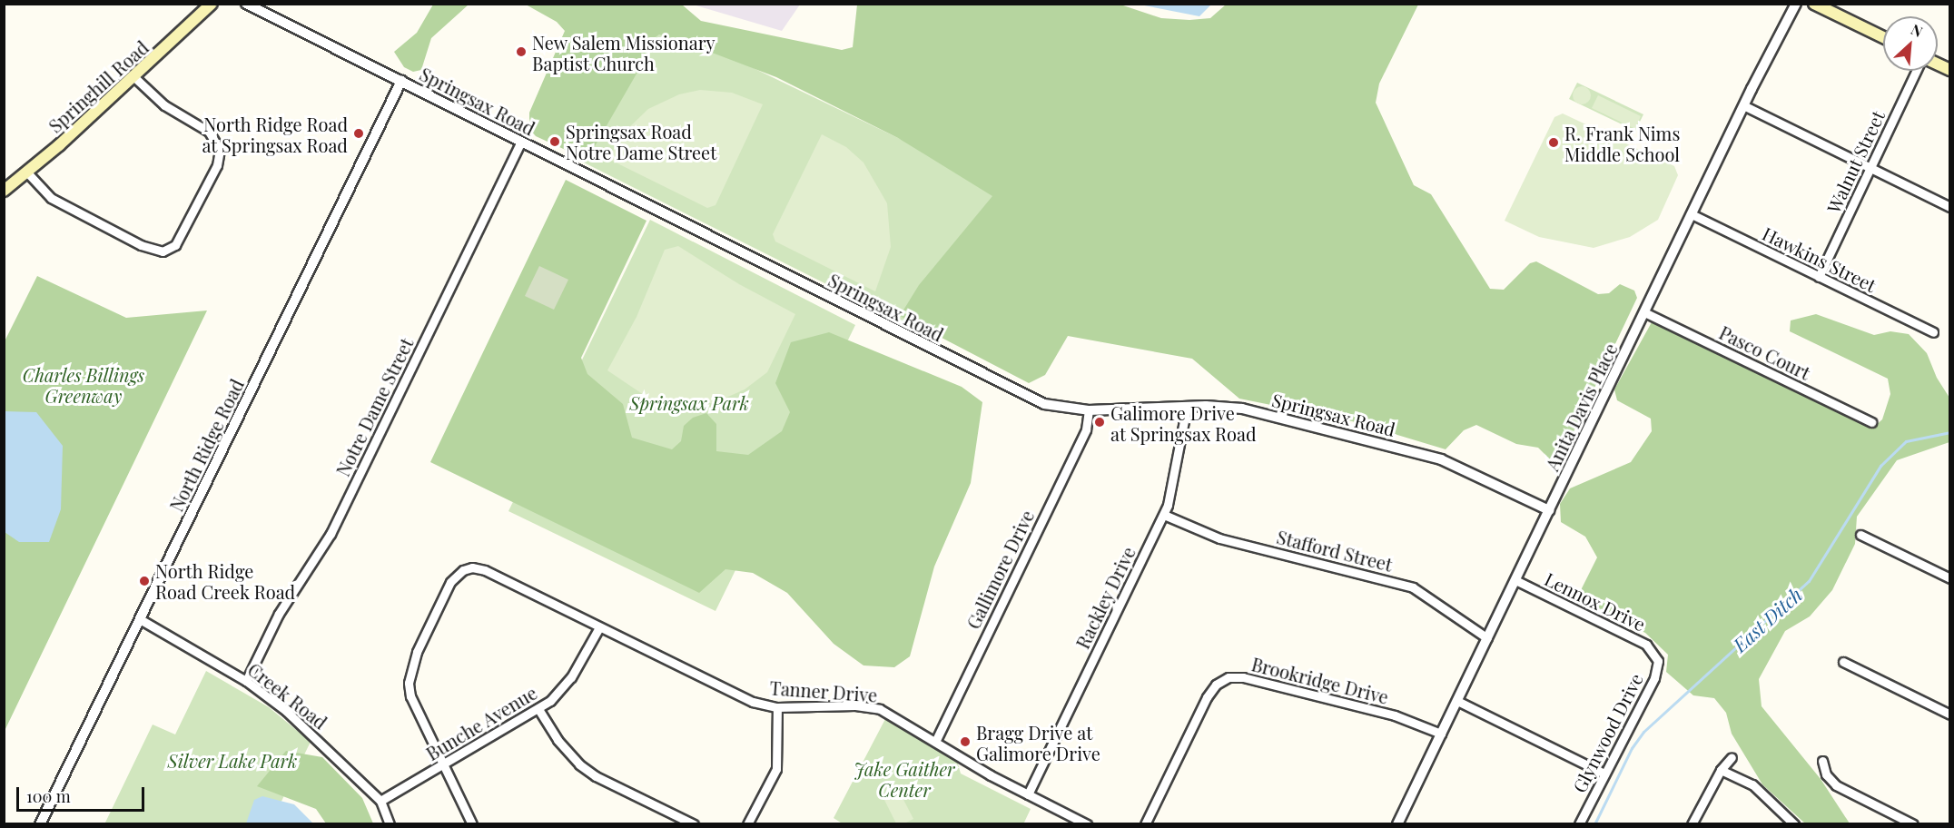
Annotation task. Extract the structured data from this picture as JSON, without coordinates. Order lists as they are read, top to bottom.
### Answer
{
  "streets": {
    "main road": ["Springhill Road"],
    "street": [
      "Springsax Road",
      "Walnut Street",
      "Hawkins Street",
      "Pasco Court",
      "Notre Dame Street",
      "Anita Davis Place",
      "North Ridge Road",
      "Stafford Street",
      "Gallimore Drive",
      "Rackley Drive",
      "Lennox Drive",
      "Brookridge Drive",
      "Tanner Drive",
      "Creek Road",
      "Bunche Avenue",
      "Glynwood Drive"
    ]
  },
  "crossings": [
    ["Springsax Road", "Notre Dame Street"],
    ["Springsax Road", "Anita Davis Place"],
    ["Springsax Road", "North Ridge Road"],
    ["Springsax Road", "Gallimore Drive"],
    ["Springsax Road", "Rackley Drive"],
    ["Walnut Street", "Hawkins Street"],
    ["Hawkins Street", "Anita Davis Place"],
    ["Pasco Court", "Anita Davis Place"],
    ["Notre Dame Street", "Creek Road"],
    ["Anita Davis Place", "Stafford Street"],
    ["Anita Davis Place", "Lennox Drive"],
    ["Anita Davis Place", "Brookridge Drive"],
    ["North Ridge Road", "Creek Road"],
    ["Stafford Street", "Rackley Drive"],
    ["Gallimore Drive", "Tanner Drive"],
    ["Rackley Drive", "Tanner Drive"],
    ["Lennox Drive", "Glynwood Drive"],
    ["Tanner Drive", "Bunche Avenue"],
    ["Creek Road", "Bunche Avenue"]
  ],
  "water": ["East Ditch"],
  "parks": [
    "Charles Billings Greenway",
    "Springsax Park",
    "Silver Lake Park",
    "Jake Gaither Center"
  ],
  "places": [
    "New Salem Missionary Baptist Church",
    "North Ridge Road at Springsax Road",
    "Springsax Road Notre Dame Street",
    "R. Frank Nims Middle School",
    "Galimore Drive at Springsax Road",
    "North Ridge Road Creek Road",
    "Bragg Drive at Galimore Drive"
  ],
  "scale_bar": "100 m",
  "north": "top right"
}
